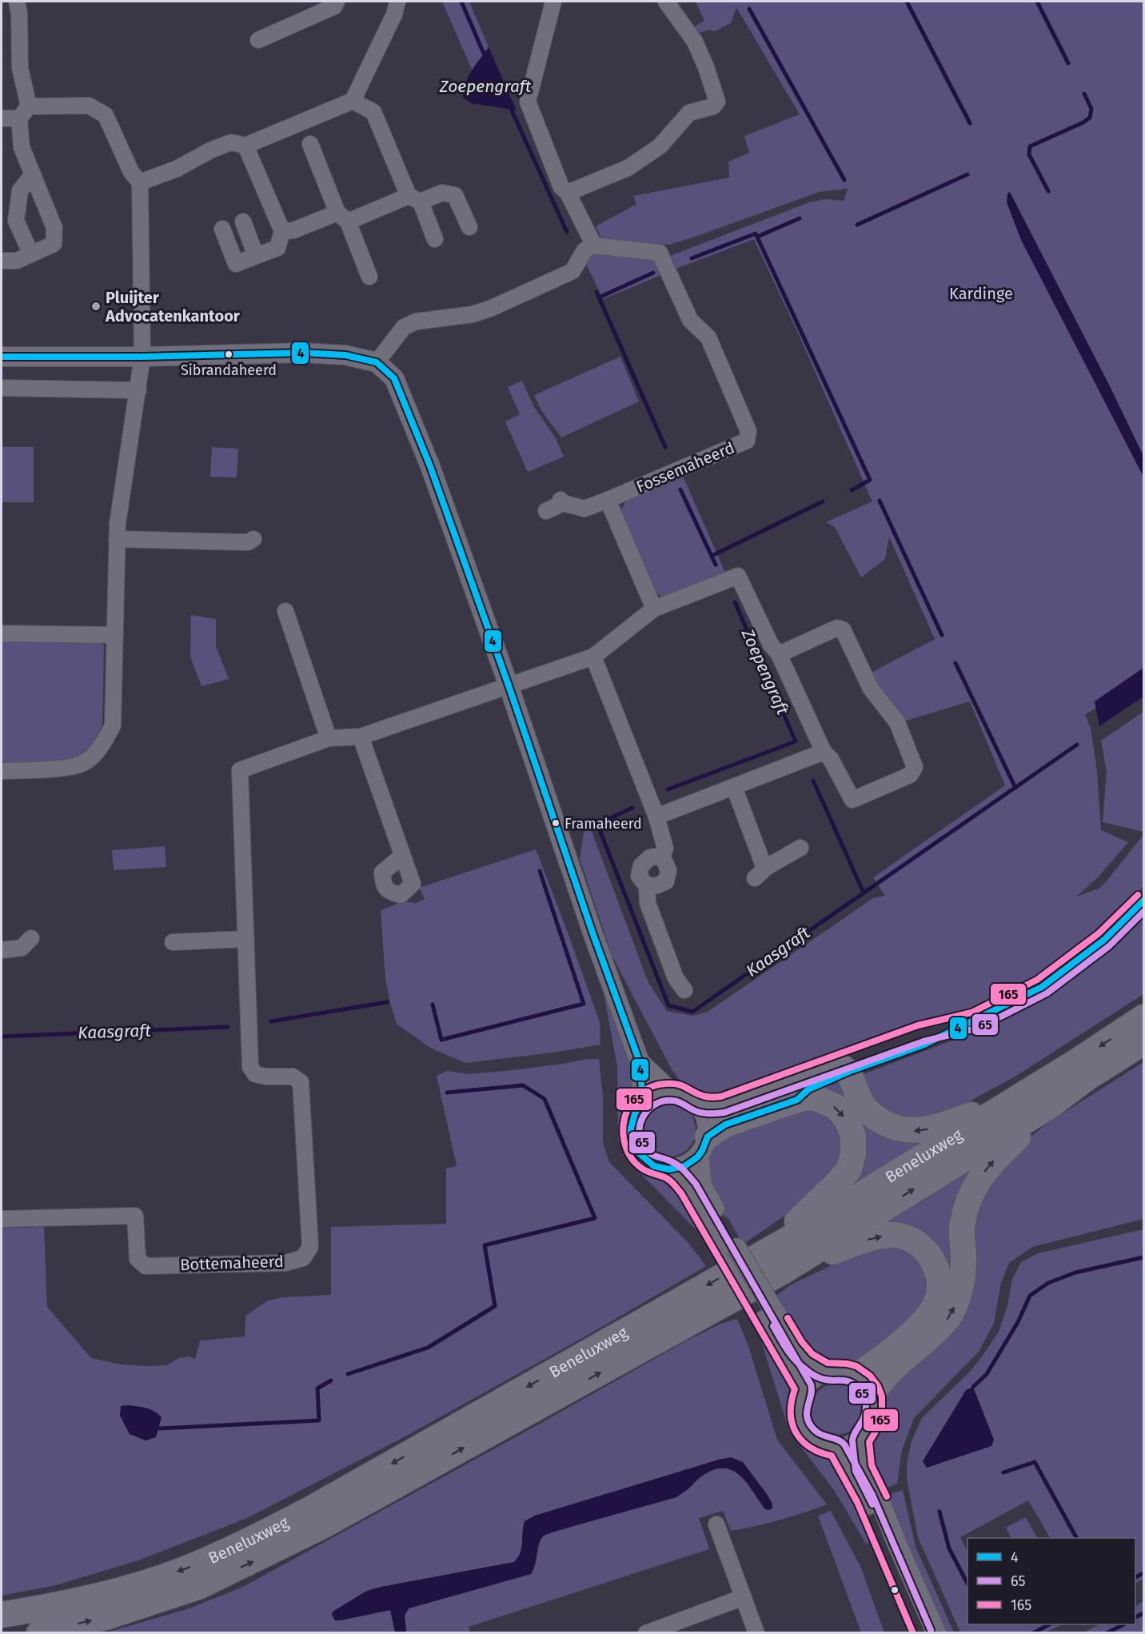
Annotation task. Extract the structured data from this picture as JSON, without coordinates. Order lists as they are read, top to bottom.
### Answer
{
  "streets": {
    "highway": ["Beneluxweg"],
    "street": ["Fossemaheerd", "Bottemaheerd"]
  },
  "water": ["Zoepengraft", "Kaasgraft"],
  "parks": ["Kardinge"],
  "places": ["Pluijter Advocatenkantoor", "Sibrandaheerd", "Framaheerd"],
  "lines": ["transit line 4", "transit line 165", "transit line 65"],
  "legend": ["4", "65", "165"]
}
